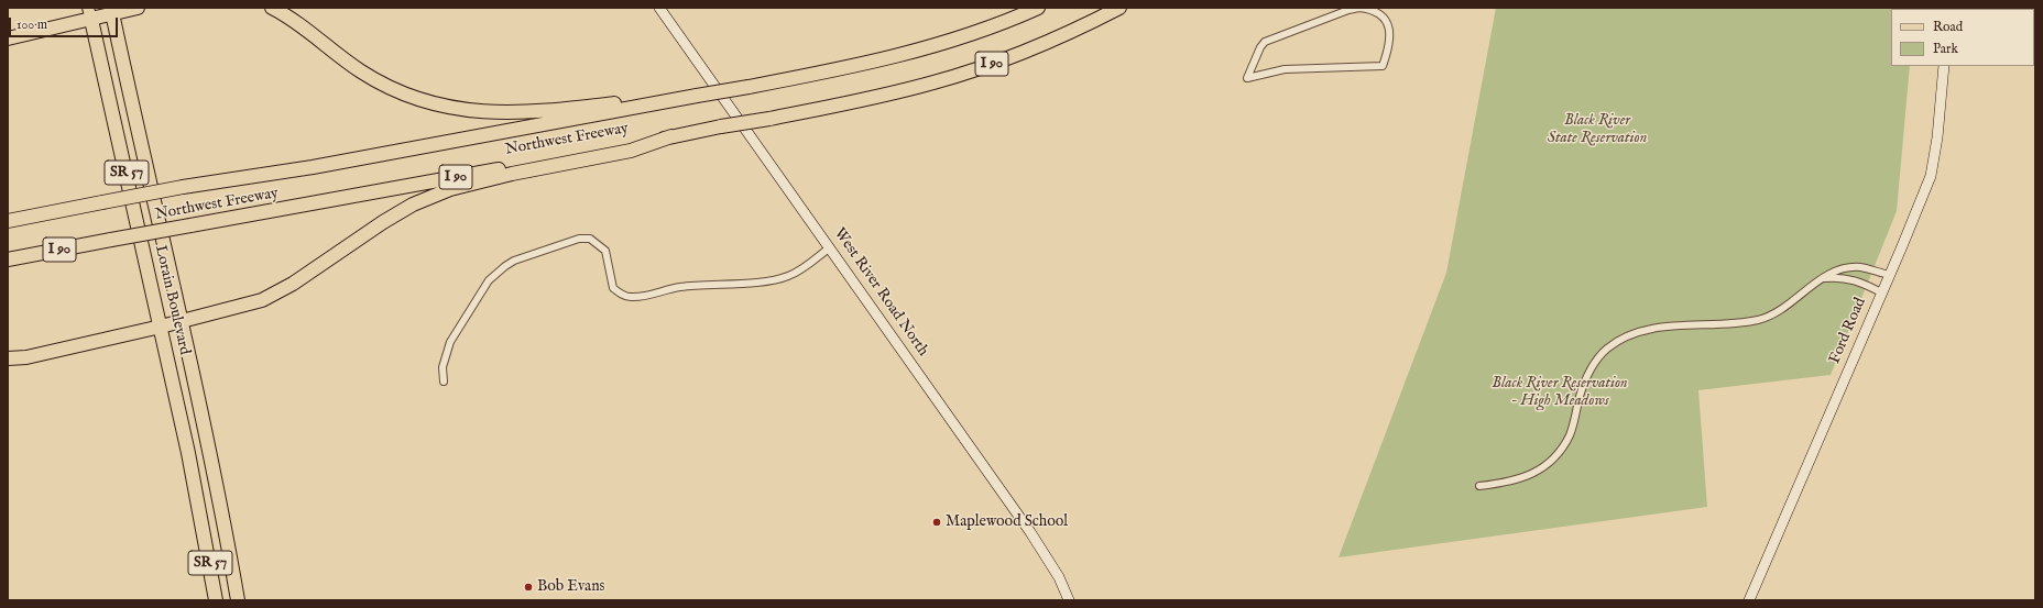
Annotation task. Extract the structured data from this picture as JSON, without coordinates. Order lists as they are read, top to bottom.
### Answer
{
  "streets": {
    "highway": [
      "I 90",
      "Northwest Freeway",
      "SR 57",
      "Lorain Boulevard"
    ],
    "street": ["West River Road North", "Ford Road"]
  },
  "crossings": [
    ["I 90", "Northwest Freeway"]
  ],
  "parks": ["Black River State Reservation", "Black River Reservation - High Meadows"],
  "places": ["Maplewood School", "Bob Evans"],
  "legend": ["Road", "Park"],
  "scale_bar": "100 m"
}
